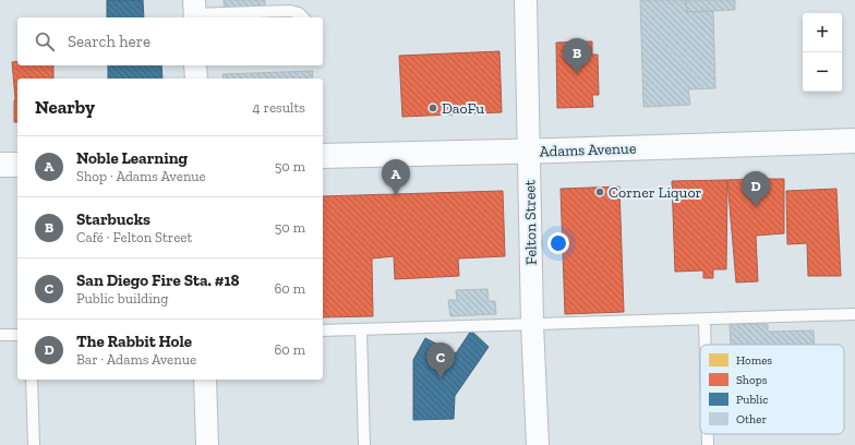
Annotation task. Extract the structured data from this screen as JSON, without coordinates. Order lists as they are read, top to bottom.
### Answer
{
  "streets": {
    "main road": ["Adams Avenue"],
    "street": ["Felton Street"]
  },
  "crossings": [
    ["Adams Avenue", "Felton Street"]
  ],
  "places": ["DaoFu", "Corner Liquor"],
  "legend": [
    "Homes",
    "Shops",
    "Public",
    "Other"
  ],
  "page": {
    "map_buttons": ["+", "−"],
    "search": "Search here",
    "pins": [
      "B",
      "A",
      "D",
      "C"
    ],
    "heading": ["Nearby", "4 results"],
    "list": [
      {
        "mark": "A",
        "name": "Noble Learning",
        "note": "Shop · Adams Avenue",
        "value": "50 m"
      },
      {
        "mark": "B",
        "name": "Starbucks",
        "note": "Café · Felton Street",
        "value": "50 m"
      },
      {
        "mark": "C",
        "name": "San Diego Fire Sta. #18",
        "note": "Public building",
        "value": "60 m"
      },
      {
        "mark": "D",
        "name": "The Rabbit Hole",
        "note": "Bar · Adams Avenue",
        "value": "60 m"
      }
    ]
  }
}
